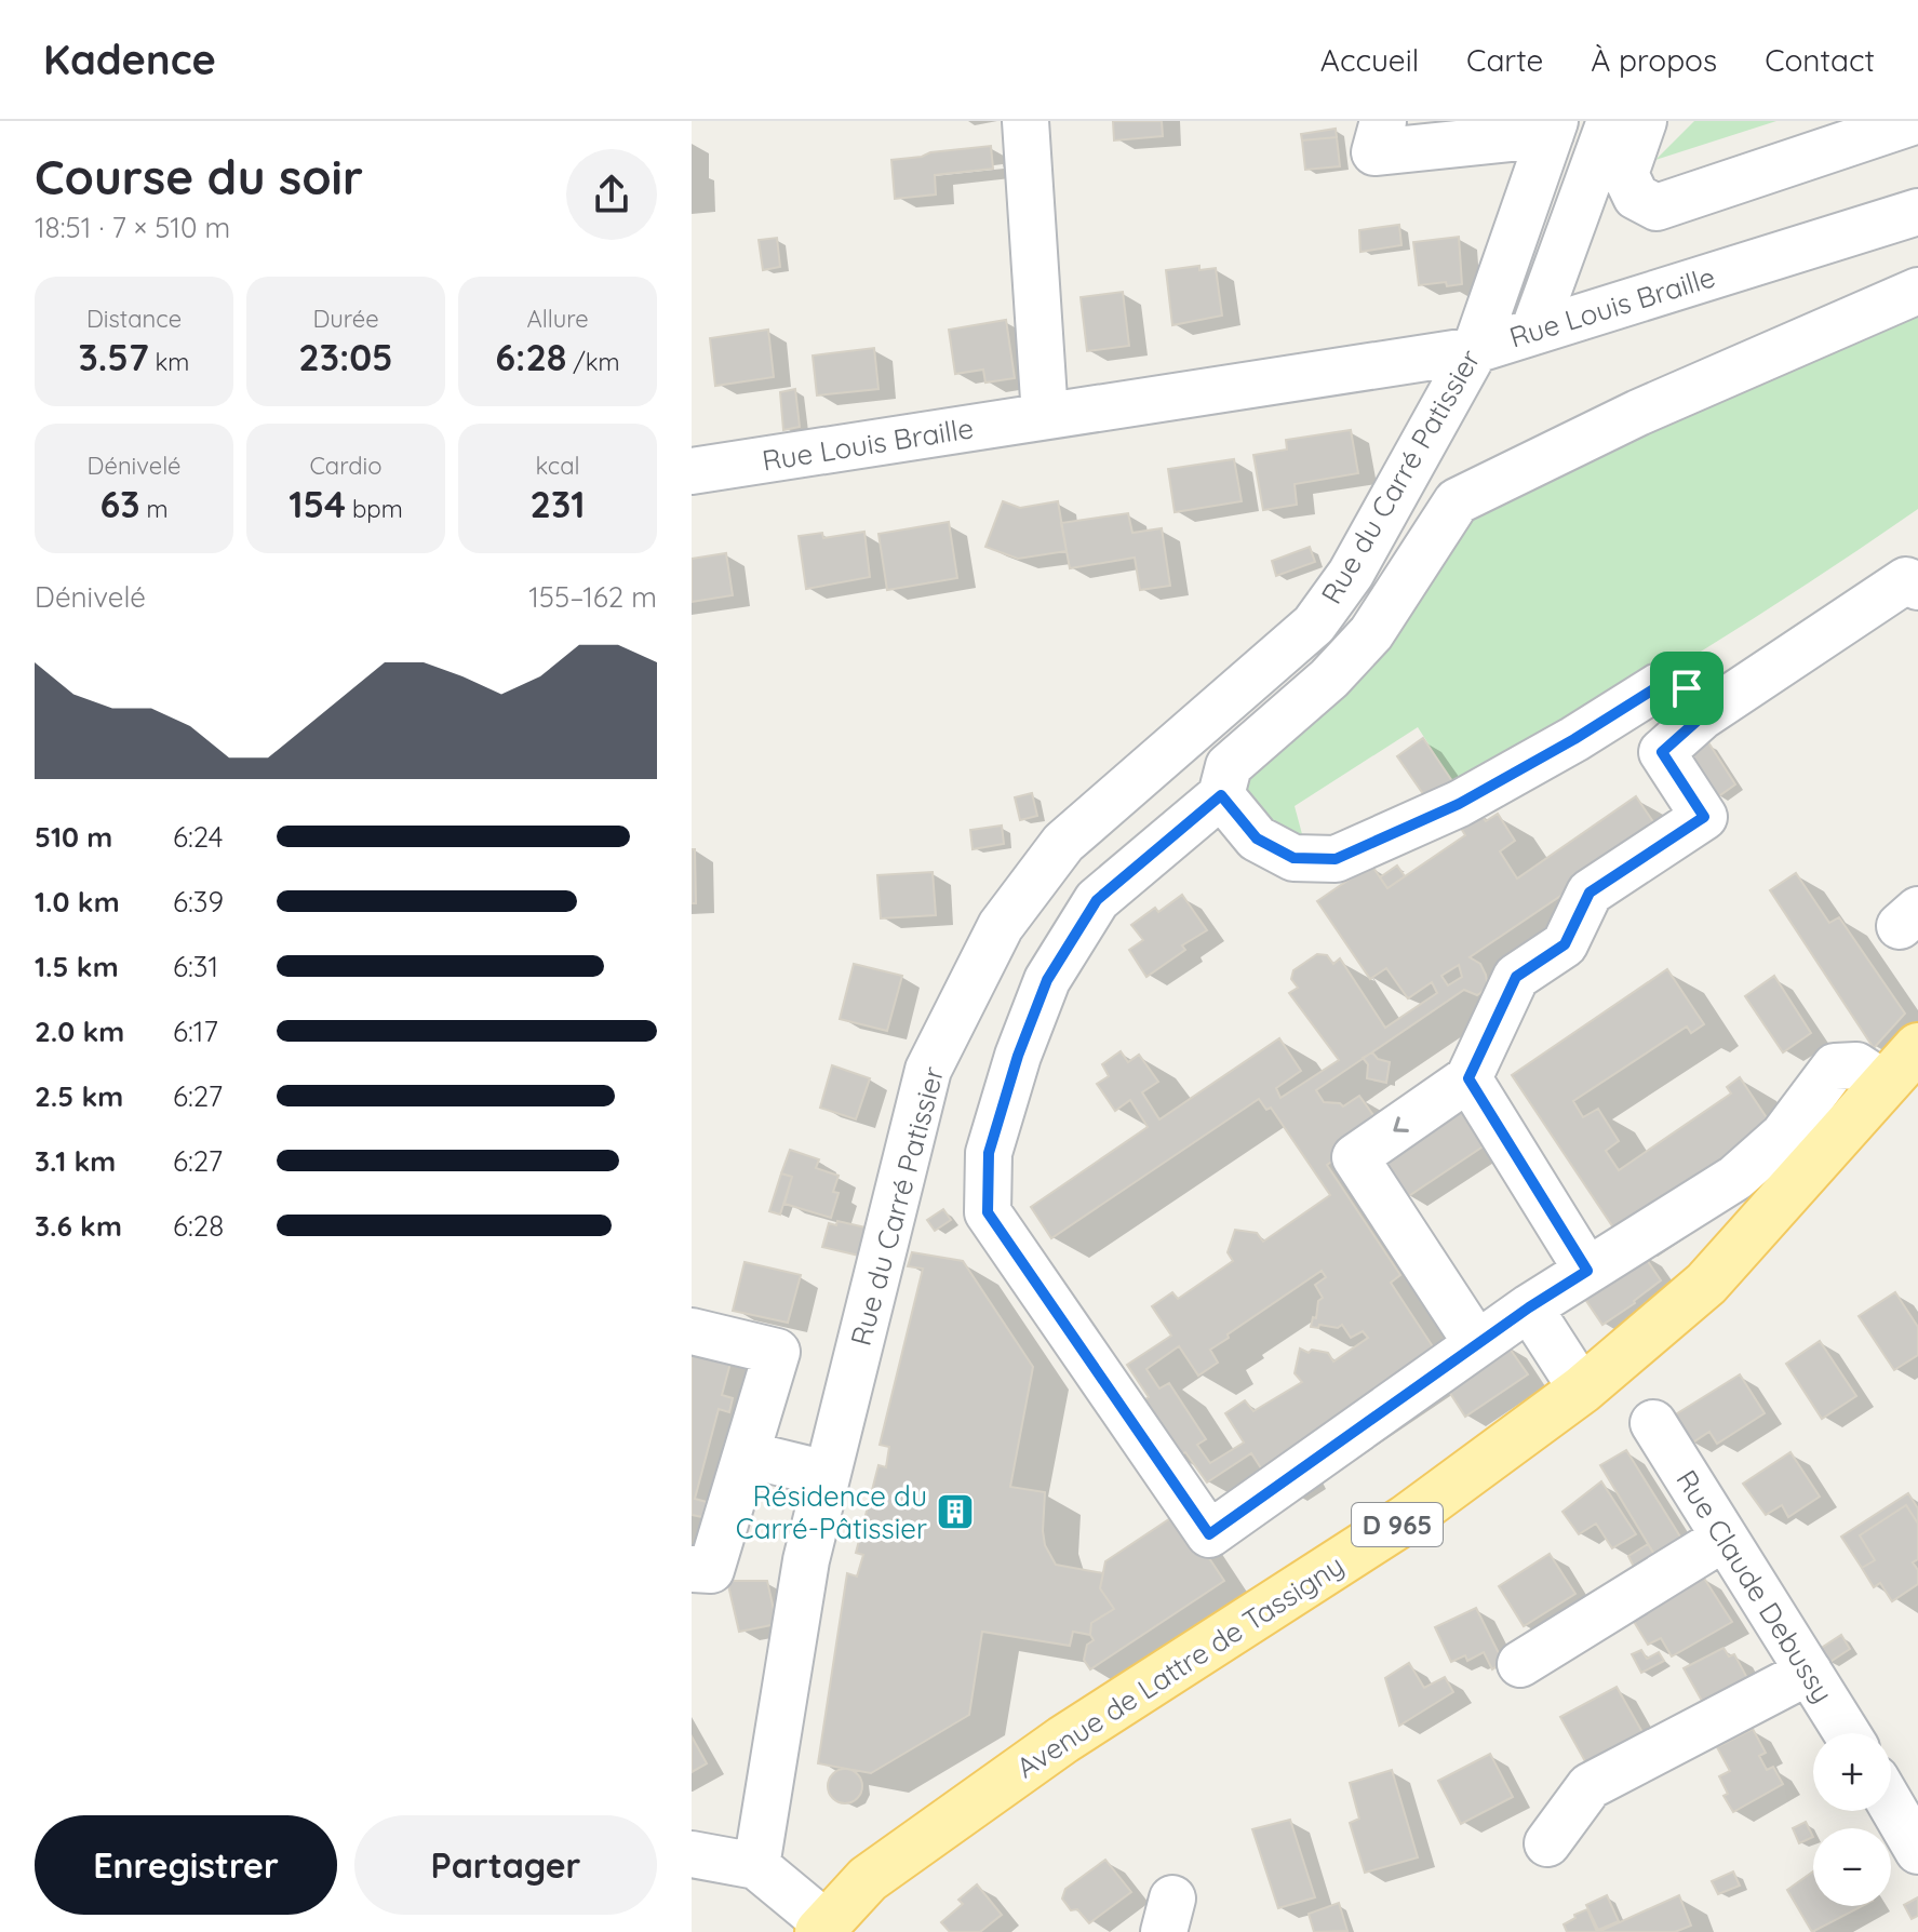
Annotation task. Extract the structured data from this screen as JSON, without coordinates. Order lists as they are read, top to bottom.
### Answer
{
  "streets": {
    "main road": ["D 965", "Avenue de Lattre de Tassigny"],
    "street": ["Rue Louis Braille", "Rue du Carré Patissier", "Rue Claude Debussy"]
  },
  "crossings": [
    ["Rue Louis Braille", "Rue du Carré Patissier"]
  ],
  "places": {
    "building": ["Résidence du Carré-Pâtissier"]
  },
  "page": {
    "header": "Kadence",
    "nav": [
      "Accueil",
      "Carte",
      "À propos",
      "Contact"
    ],
    "heading": ["Course du soir", "18:51 · 7 × 510 m"],
    "stats": [
      ["Distance", "3.57 km"],
      ["Durée", "23:05"],
      ["Allure", "6:28 /km"],
      ["Dénivelé", "63 m"],
      ["Cardio", "154 bpm"],
      ["kcal", "231"]
    ],
    "chart": ["Dénivelé", "155–162 m"],
    "list": [
      {
        "name": "510 m",
        "note": "6:24"
      },
      {
        "name": "1.0 km",
        "note": "6:39"
      },
      {
        "name": "1.5 km",
        "note": "6:31"
      },
      {
        "name": "2.0 km",
        "note": "6:17"
      },
      {
        "name": "2.5 km",
        "note": "6:27"
      },
      {
        "name": "3.1 km",
        "note": "6:27"
      },
      {
        "name": "3.6 km",
        "note": "6:28"
      }
    ],
    "map_buttons": ["+", "−"],
    "buttons": ["Enregistrer", "Partager"]
  }
}
